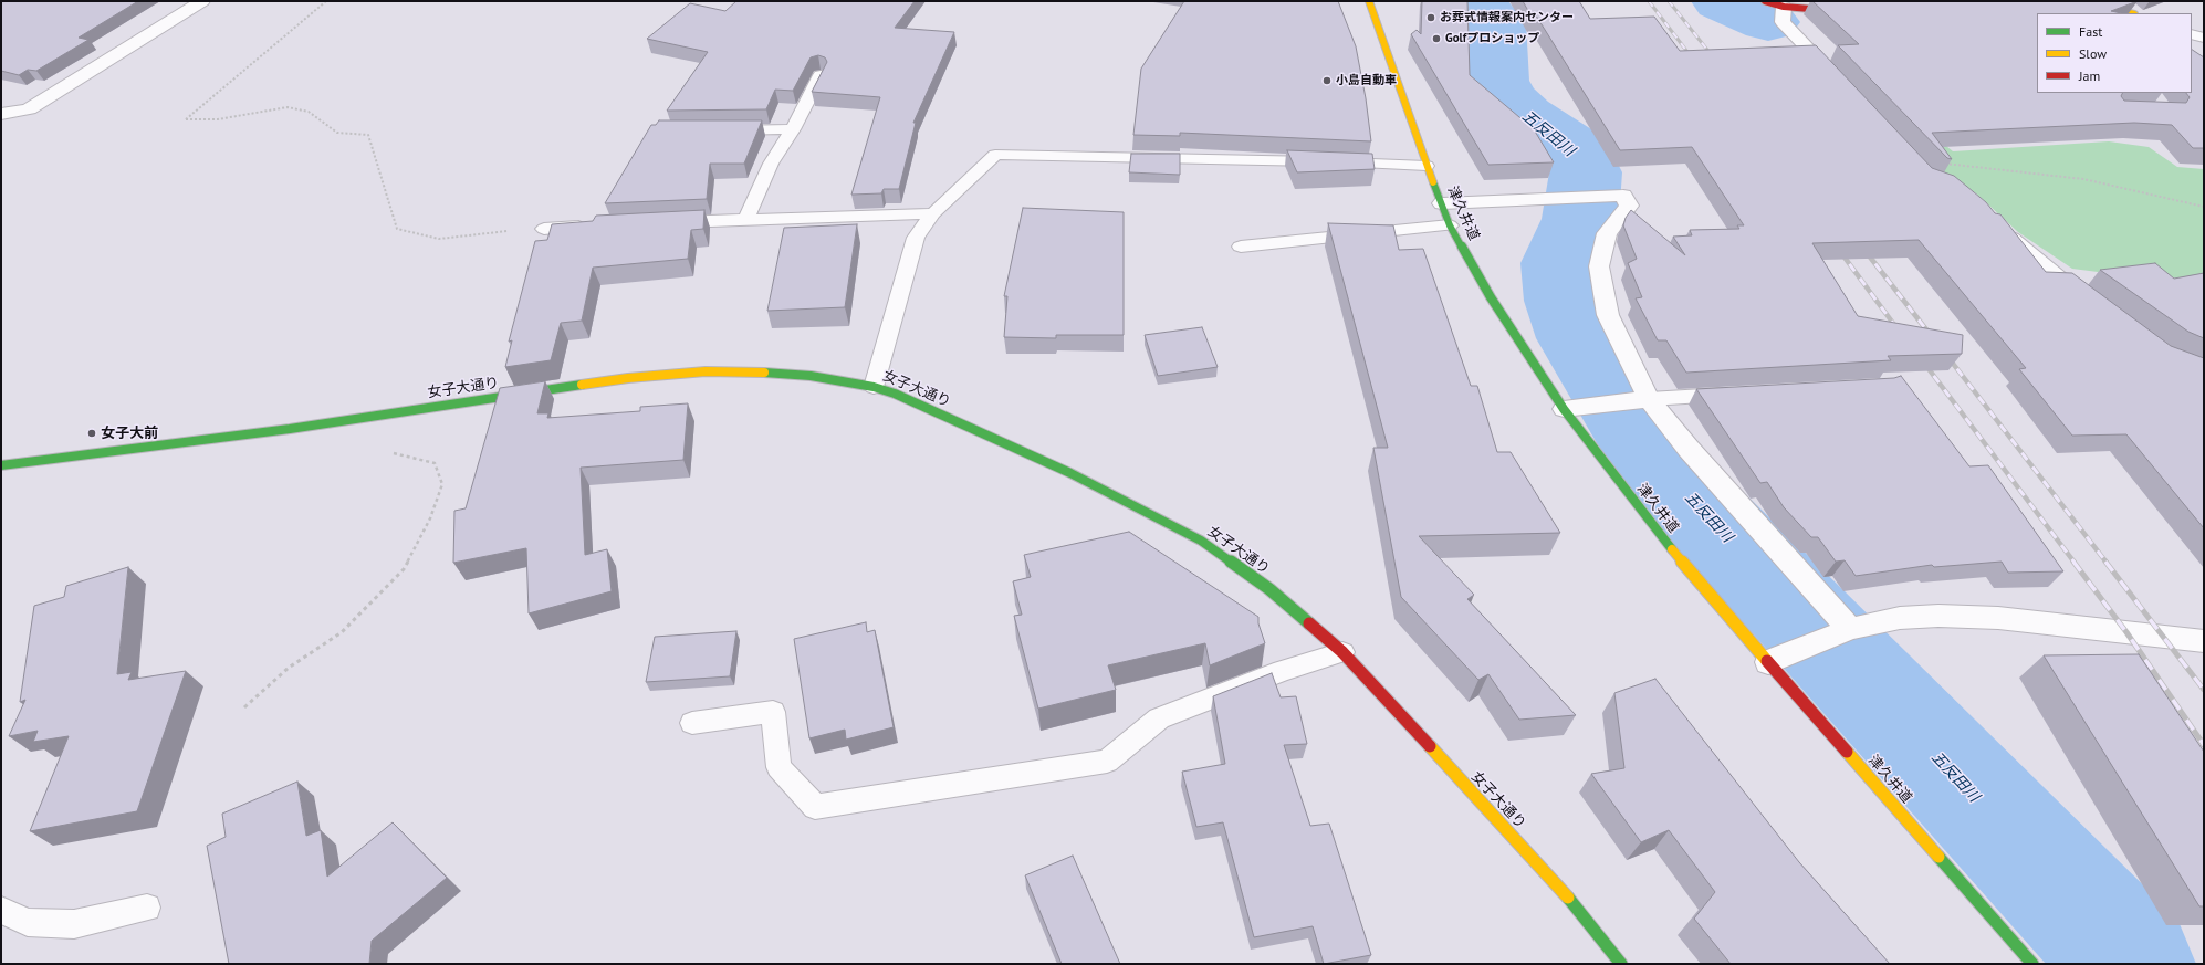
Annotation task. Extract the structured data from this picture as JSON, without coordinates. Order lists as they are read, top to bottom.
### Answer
{
  "streets": {
    "street": ["津久井道", "女子大通り"]
  },
  "water": ["五反田川"],
  "places": [
    "お葬式情報案内センター",
    "Golfプロショップ",
    "小島自動車",
    "女子大前"
  ],
  "legend": ["Fast", "Slow", "Jam"]
}
